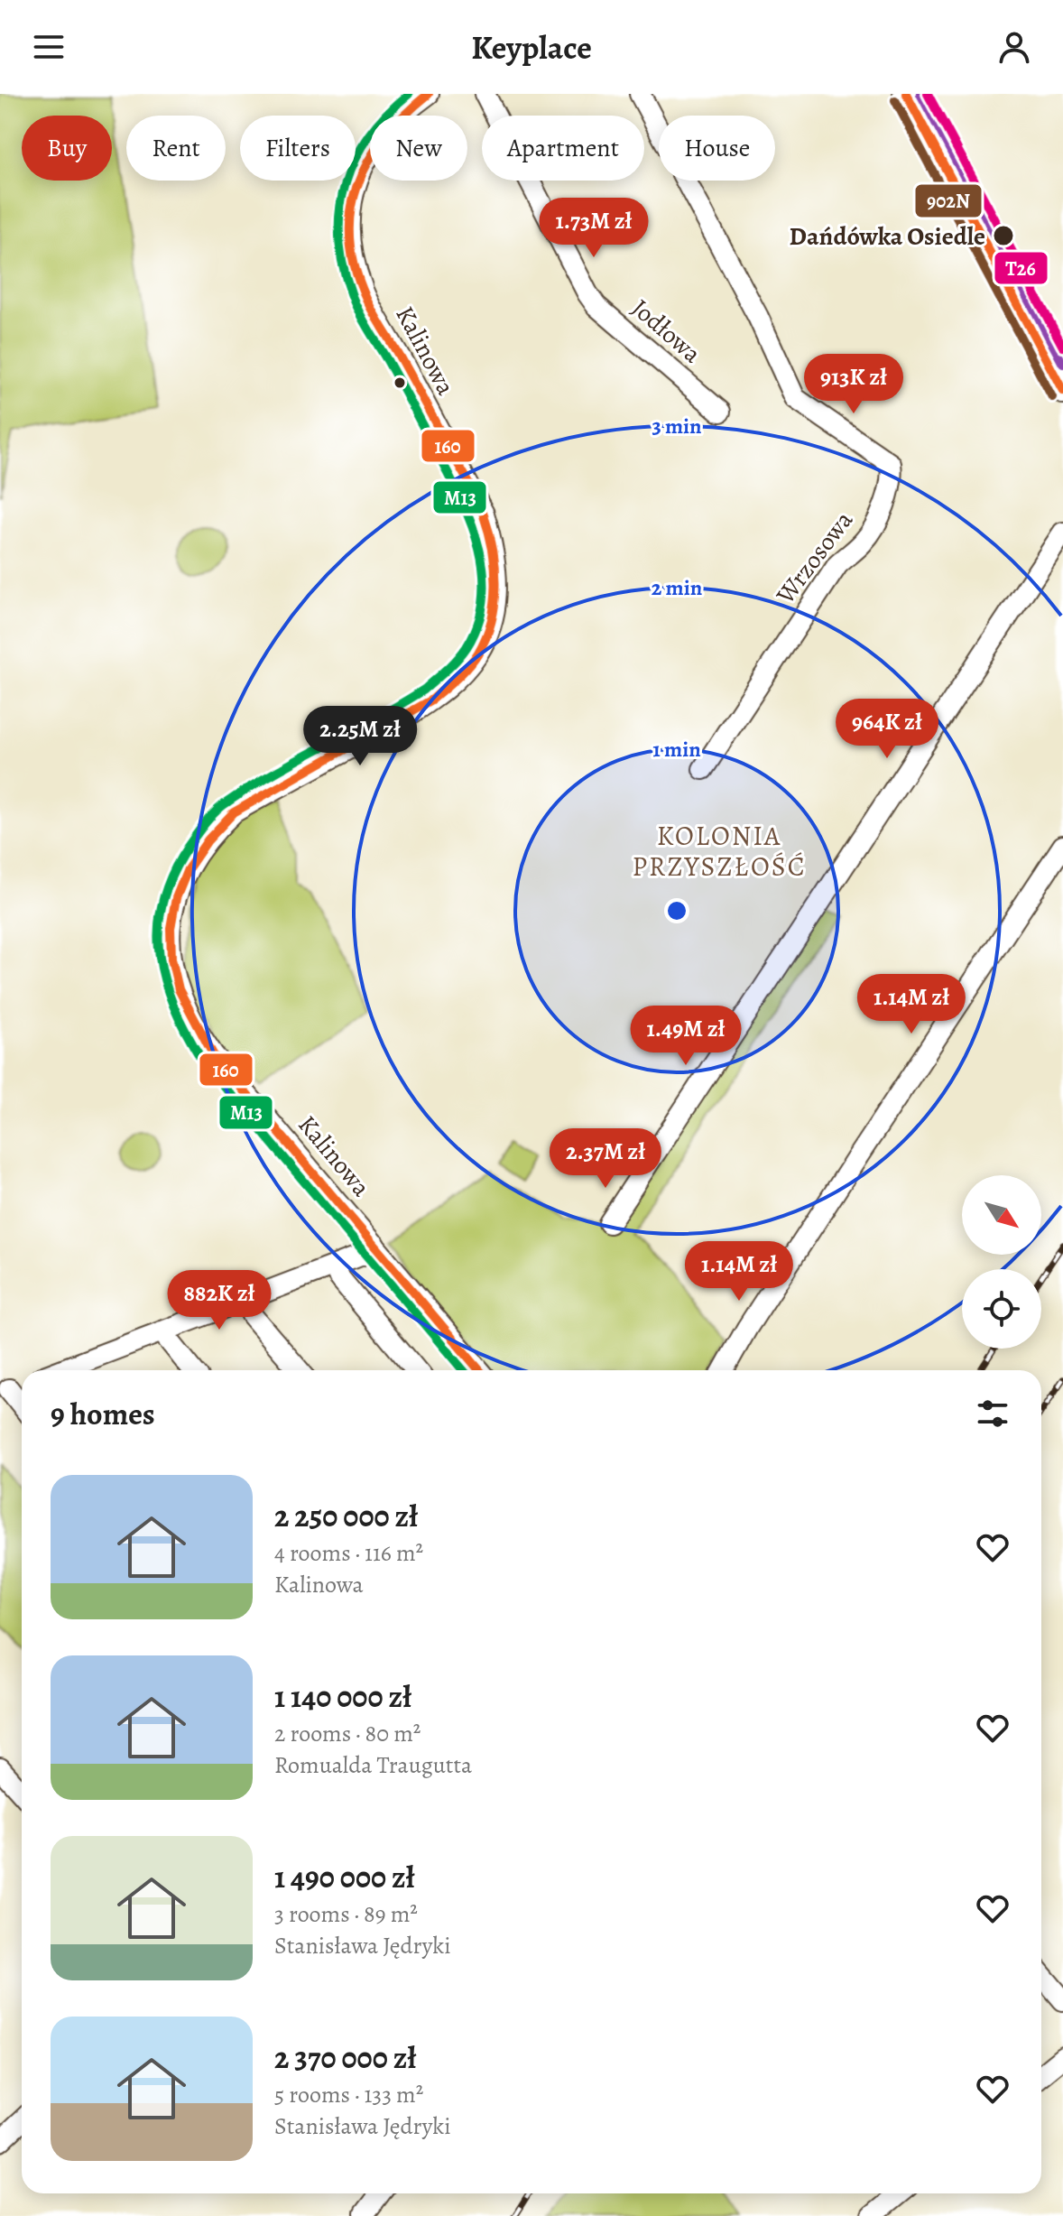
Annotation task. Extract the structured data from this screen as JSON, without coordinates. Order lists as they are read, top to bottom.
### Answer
{
  "streets": {
    "street": ["Jodłowa", "Kalinowa", "Wrzosowa"]
  },
  "districts": ["KOLONIA PRZYSZŁOŚĆ"],
  "places": ["Dańdówka Osiedle"],
  "lines": [
    "transit line T26",
    "transit line 160",
    "transit line M13",
    "transit line 902N"
  ],
  "north": "bottom right",
  "page": {
    "header": "Keyplace",
    "chip": [
      "Buy",
      "Rent",
      "Filters",
      "New",
      "Apartment",
      "House"
    ],
    "price": [
      "1.73M zł",
      "913K zł",
      "964K zł",
      "2.25M zł",
      "1.14M zł",
      "1.49M zł",
      "2.37M zł",
      "1.14M zł",
      "882K zł"
    ],
    "heading": "9 homes",
    "list": [
      {
        "name": "2 250 000 zł",
        "note": "4 rooms · 116 m² · Kalinowa"
      },
      {
        "name": "1 140 000 zł",
        "note": "2 rooms · 80 m² · Romualda Traugutta"
      },
      {
        "name": "1 490 000 zł",
        "note": "3 rooms · 89 m² · Stanisława Jędryki"
      },
      {
        "name": "2 370 000 zł",
        "note": "5 rooms · 133 m² · Stanisława Jędryki"
      }
    ]
  },
  "rings": ["3 min", "2 min", "1 min"]
}
